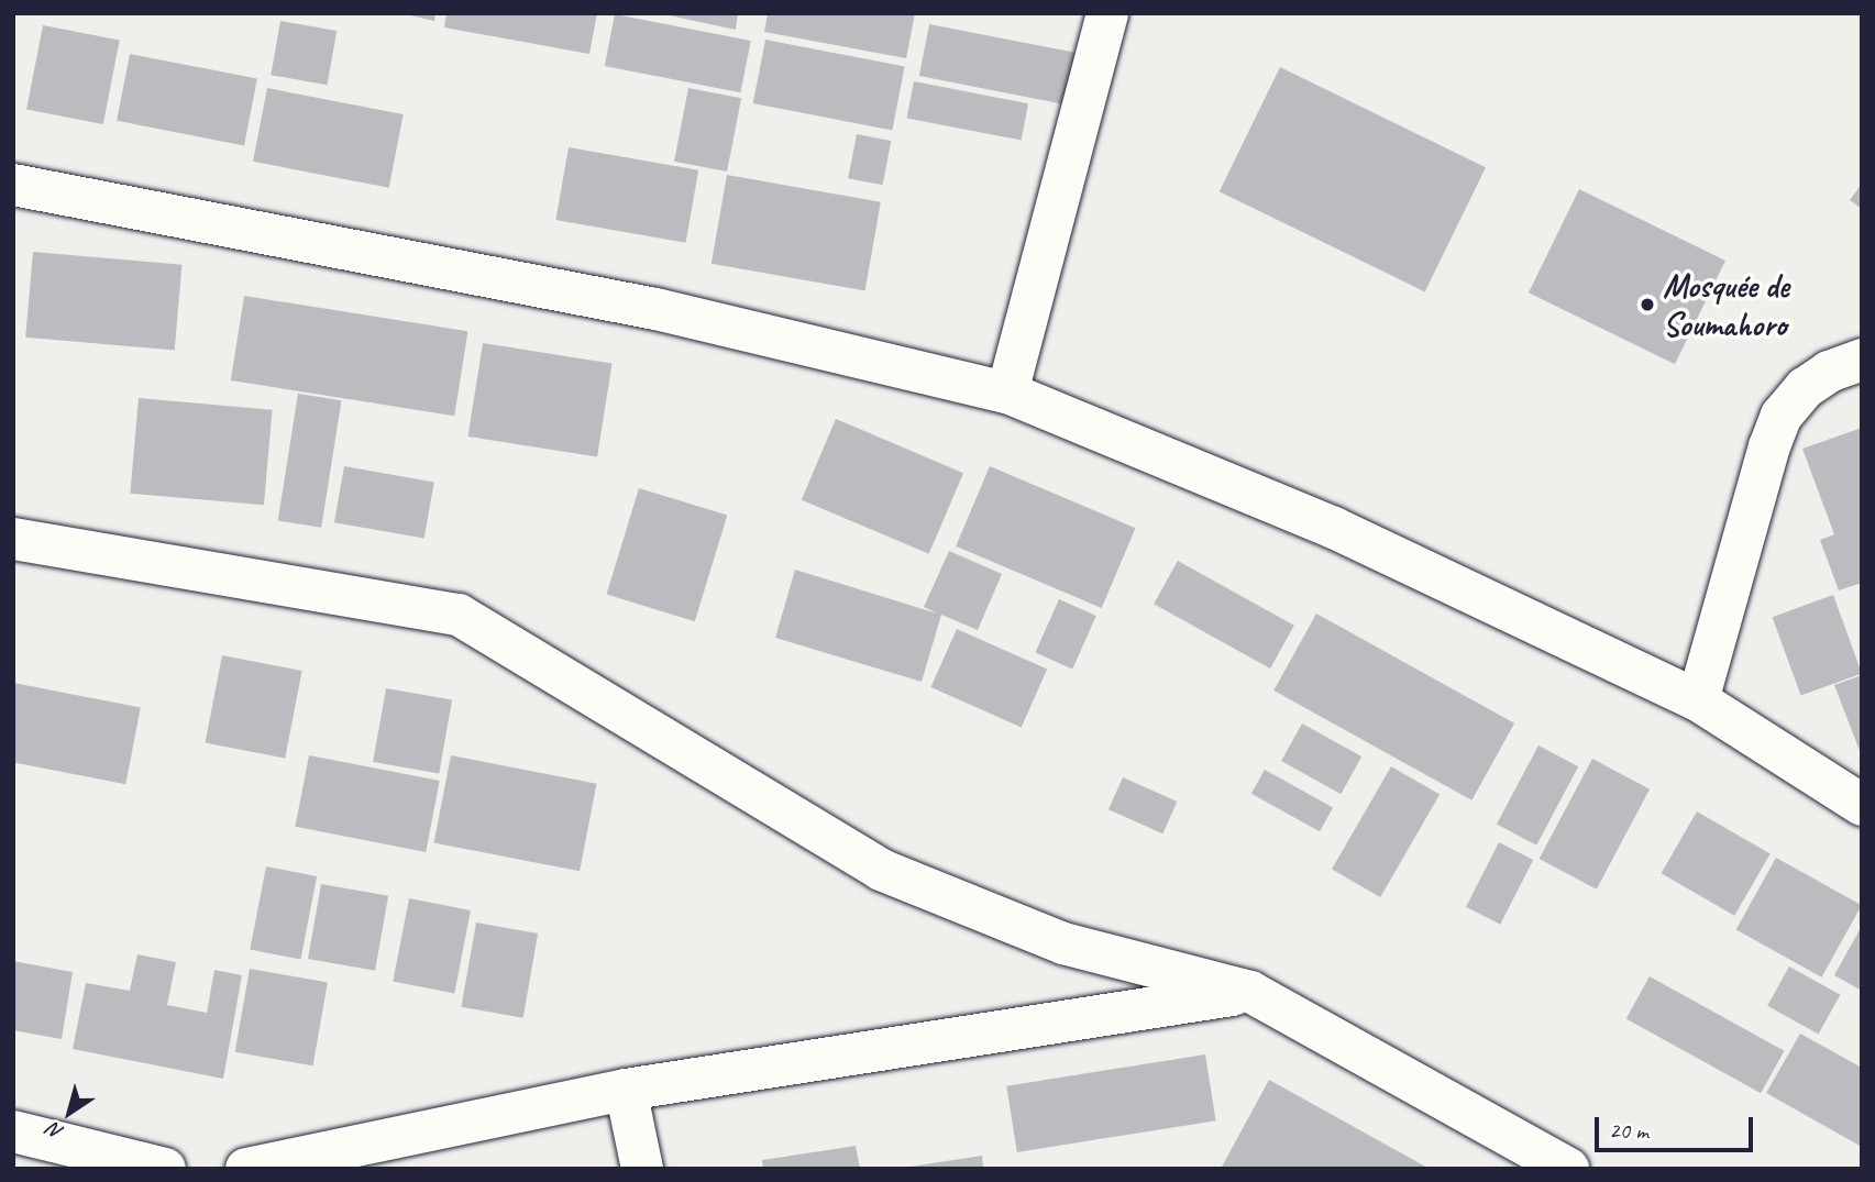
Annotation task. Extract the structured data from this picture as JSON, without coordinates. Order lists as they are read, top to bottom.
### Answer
{
  "places": ["Mosquée de Soumahoro"],
  "scale_bar": "20 m",
  "north": "bottom left"
}
